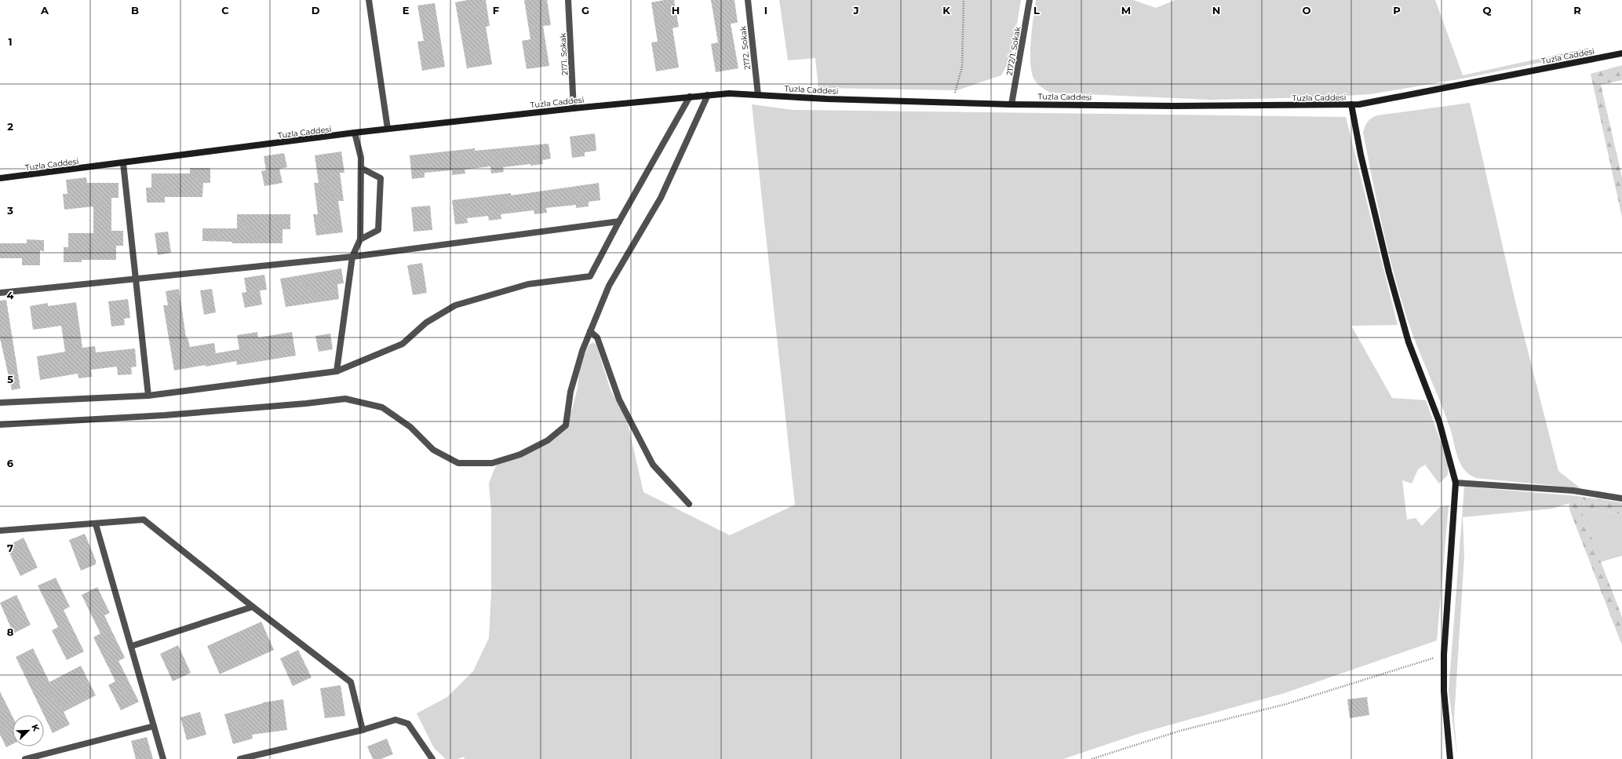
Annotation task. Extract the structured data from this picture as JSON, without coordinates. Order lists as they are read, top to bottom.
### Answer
{
  "streets": {
    "main road": ["Tuzla Caddesi"],
    "street": ["2172. Sokak", "2172/1. Sokak", "2171. Sokak"]
  },
  "crossings": [
    ["2172. Sokak", "Tuzla Caddesi"],
    ["2172/1. Sokak", "Tuzla Caddesi"],
    ["2171. Sokak", "Tuzla Caddesi"]
  ],
  "north": "top right",
  "grid": {
    "columns": [
      "A",
      "B",
      "C",
      "D",
      "E",
      "F",
      "G",
      "H",
      "I",
      "J",
      "K",
      "L",
      "M",
      "N",
      "O",
      "P",
      "Q",
      "R"
    ],
    "rows": [
      "1",
      "2",
      "3",
      "4",
      "5",
      "6",
      "7",
      "8"
    ]
  }
}
